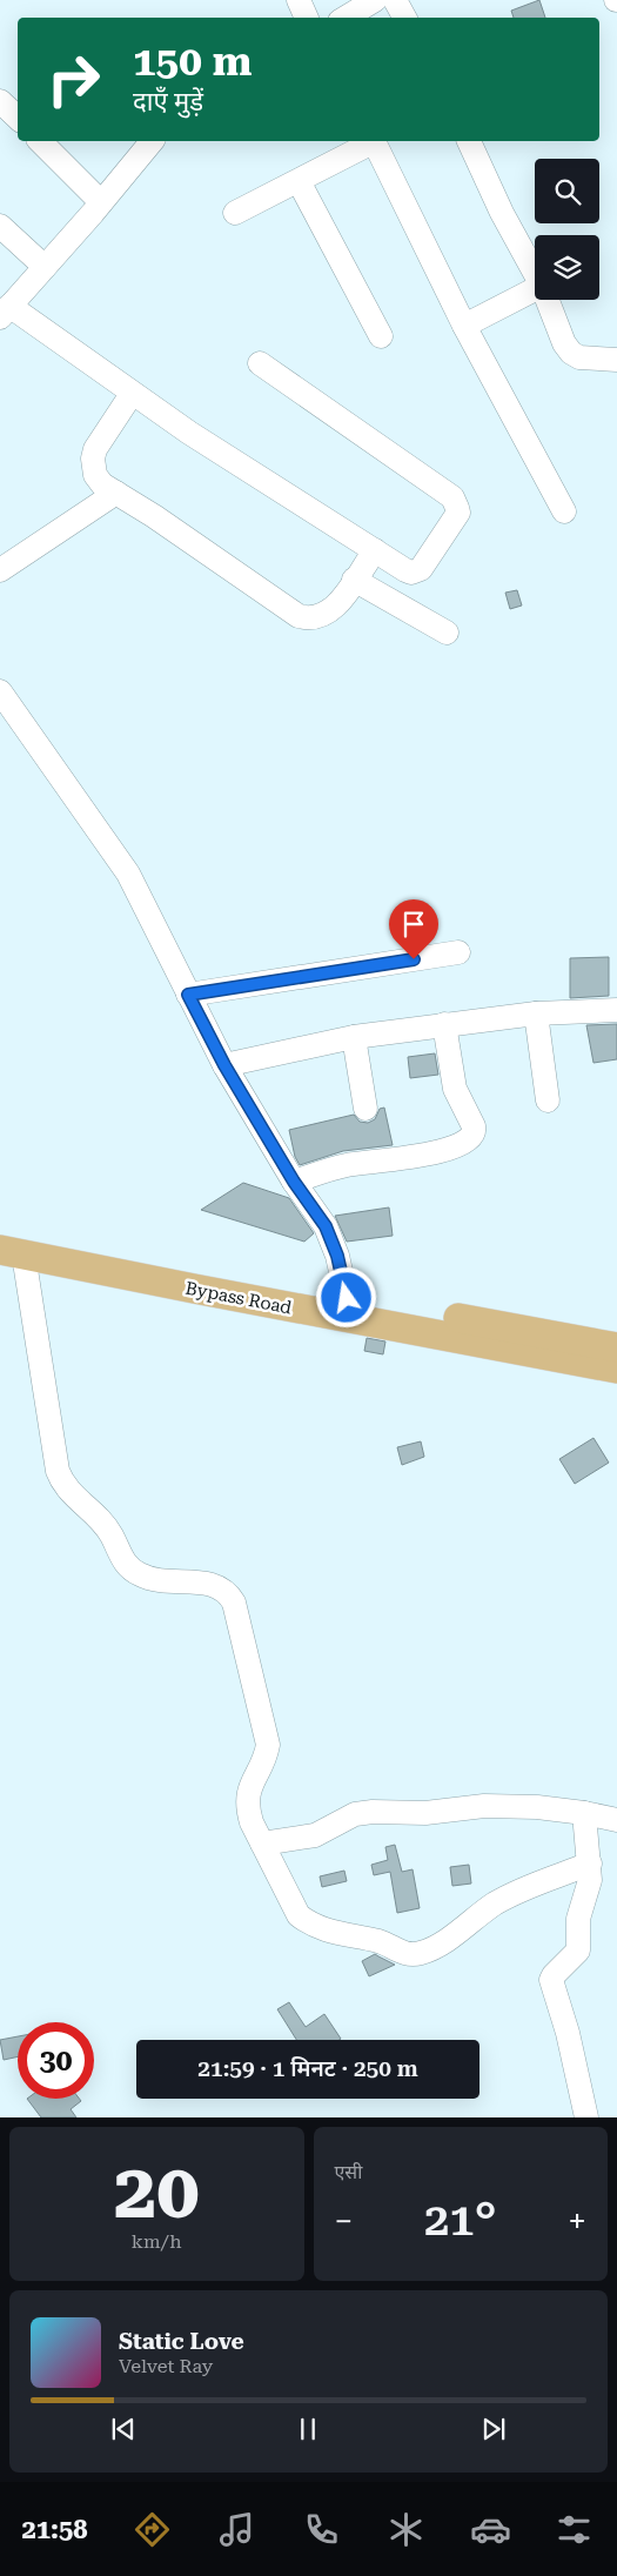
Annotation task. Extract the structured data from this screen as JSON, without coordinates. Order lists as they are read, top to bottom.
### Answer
{
  "streets": {
    "main road": ["Bypass Road"]
  },
  "page": {
    "turn": ["150 m", "दाएँ मुड़ें"],
    "limit": "30",
    "trip": "21:59 · 1 मिनट · 250 m",
    "tile": [
      ["20", "km/h"],
      "एसी"
    ],
    "heat": ["−", "21°", "+"],
    "song": ["Static Love", "Velvet Ray"],
    "tabs": "21:58"
  }
}
